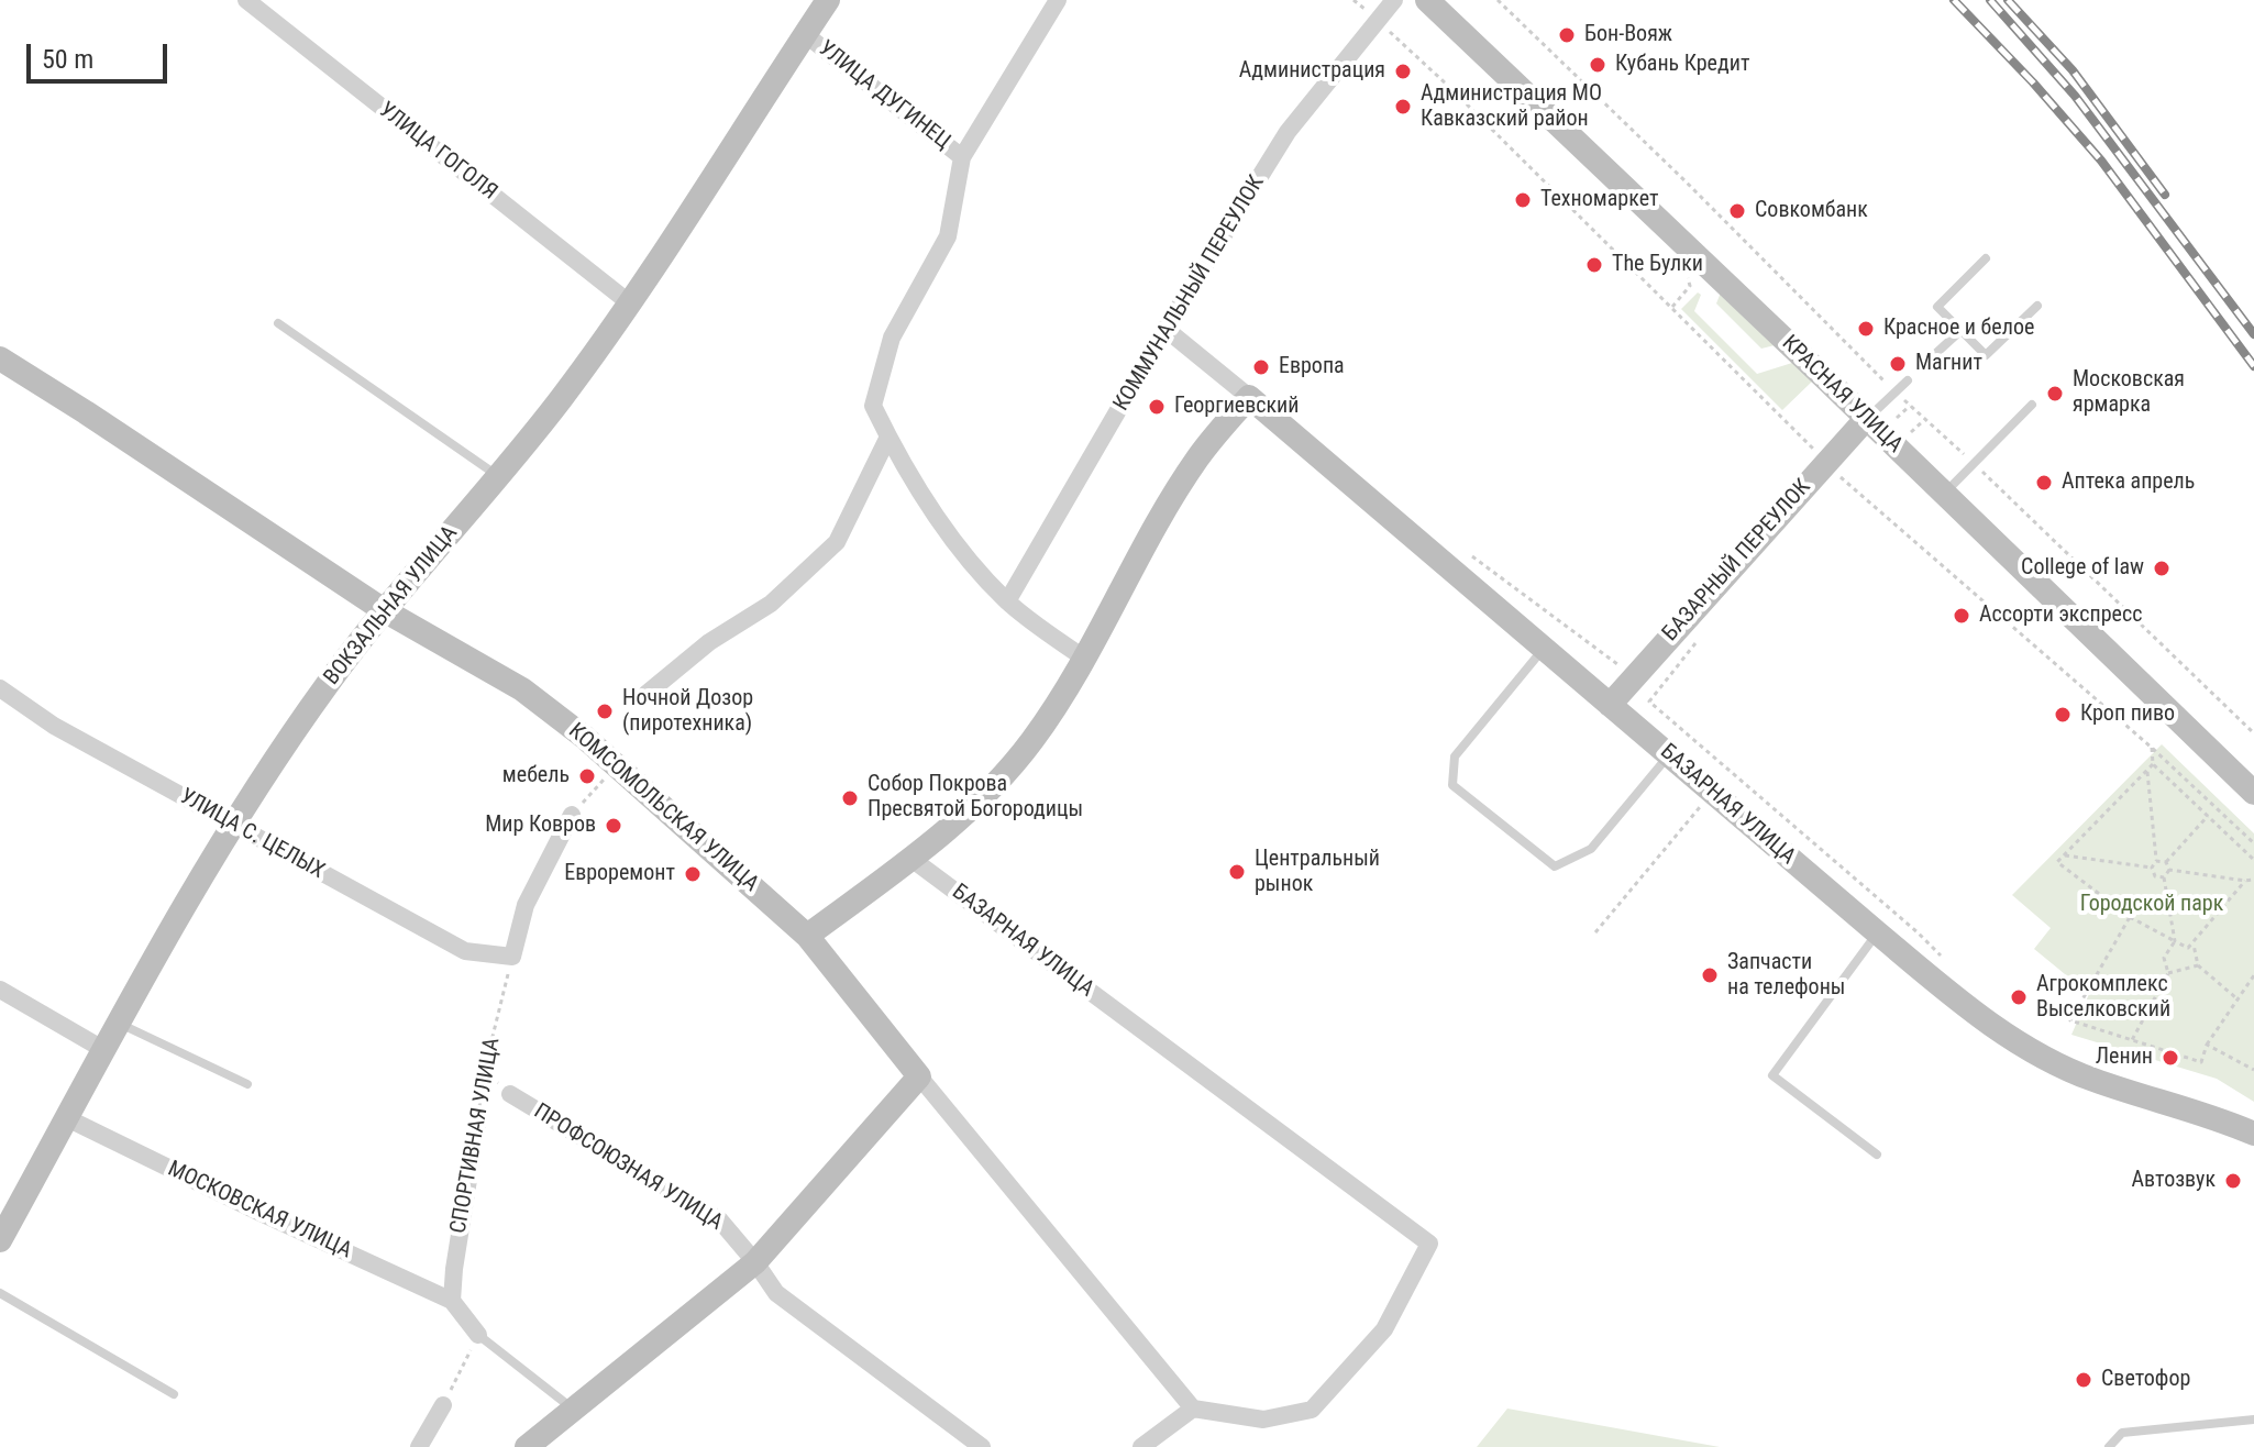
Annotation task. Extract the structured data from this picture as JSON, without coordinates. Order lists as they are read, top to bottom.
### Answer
{
  "streets": {
    "main road": [
      "КРАСНАЯ УЛИЦА",
      "БАЗАРНЫЙ ПЕРЕУЛОК",
      "ВОКЗАЛЬНАЯ УЛИЦА",
      "БАЗАРНАЯ УЛИЦА",
      "КОМСОМОЛЬСКАЯ УЛИЦА"
    ],
    "street": [
      "УЛИЦА ДУГИНЕЦ",
      "УЛИЦА ГОГОЛЯ",
      "КОММУНАЛЬНЫЙ ПЕРЕУЛОК",
      "УЛИЦА С. ЦЕЛЫХ",
      "СПОРТИВНАЯ УЛИЦА",
      "ПРОФСОЮЗНАЯ УЛИЦА",
      "МОСКОВСКАЯ УЛИЦА"
    ]
  },
  "crossings": [
    ["УЛИЦА ДУГИНЕЦ", "ВОКЗАЛЬНАЯ УЛИЦА"],
    ["УЛИЦА ГОГОЛЯ", "ВОКЗАЛЬНАЯ УЛИЦА"],
    ["КОММУНАЛЬНЫЙ ПЕРЕУЛОК", "БАЗАРНАЯ УЛИЦА"],
    ["КРАСНАЯ УЛИЦА", "БАЗАРНЫЙ ПЕРЕУЛОК"],
    ["БАЗАРНЫЙ ПЕРЕУЛОК", "БАЗАРНАЯ УЛИЦА"],
    ["ВОКЗАЛЬНАЯ УЛИЦА", "КОМСОМОЛЬСКАЯ УЛИЦА"],
    ["ВОКЗАЛЬНАЯ УЛИЦА", "УЛИЦА С. ЦЕЛЫХ"],
    ["ВОКЗАЛЬНАЯ УЛИЦА", "МОСКОВСКАЯ УЛИЦА"],
    ["БАЗАРНАЯ УЛИЦА", "КОМСОМОЛЬСКАЯ УЛИЦА"],
    ["УЛИЦА С. ЦЕЛЫХ", "СПОРТИВНАЯ УЛИЦА"],
    ["СПОРТИВНАЯ УЛИЦА", "МОСКОВСКАЯ УЛИЦА"]
  ],
  "parks": ["Городской парк"],
  "places": [
    "Бон-Вояж",
    "Кубань Кредит",
    "Администрация",
    "Администрация МО Кавказский район",
    "Техномаркет",
    "Совкомбанк",
    "The Булки",
    "Красное и белое",
    "Магнит",
    "Европа",
    "Московская ярмарка",
    "Георгиевский",
    "Аптека апрель",
    "College of law",
    "Ассорти экспресс",
    "Ночной Дозор (пиротехника)",
    "Кроп пиво",
    "мебель",
    "Собор Покрова Пресвятой Богородицы",
    "Мир Ковров",
    "Центральный рынок",
    "Евроремонт",
    "Запчасти на телефоны",
    "Агрокомплекс Выселковский",
    "Ленин",
    "Автозвук",
    "Светофор"
  ],
  "scale_bar": "50 m"
}
